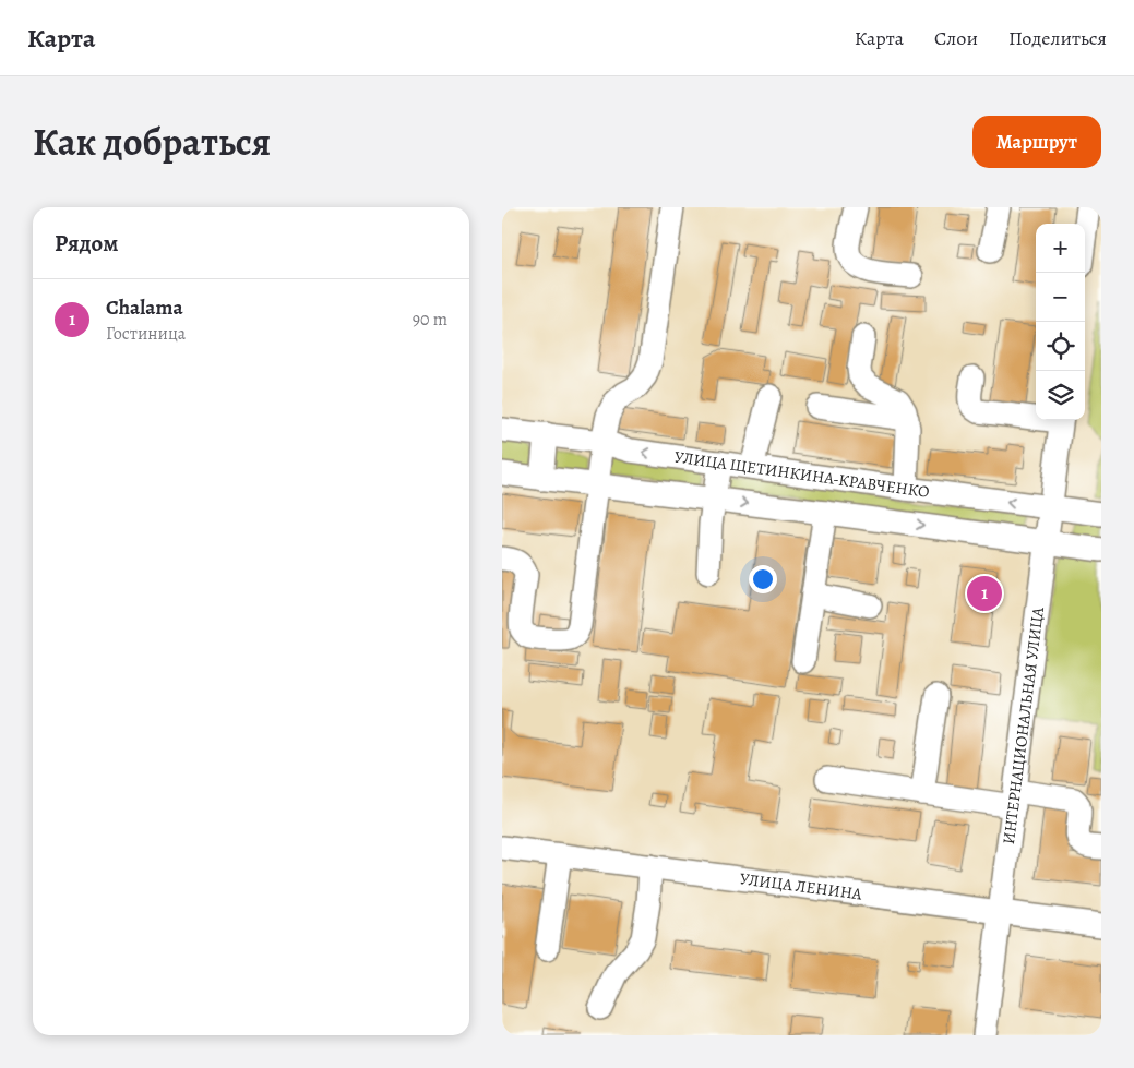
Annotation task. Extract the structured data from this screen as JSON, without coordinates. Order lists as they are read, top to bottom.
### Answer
{
  "streets": {
    "street": ["УЛИЦА ЩЕТИНКИНА-КРАВЧЕНКО", "ИНТЕРНАЦИОНАЛЬНАЯ УЛИЦА", "УЛИЦА ЛЕНИНА"]
  },
  "crossings": [
    ["УЛИЦА ЩЕТИНКИНА-КРАВЧЕНКО", "ИНТЕРНАЦИОНАЛЬНАЯ УЛИЦА"],
    ["ИНТЕРНАЦИОНАЛЬНАЯ УЛИЦА", "УЛИЦА ЛЕНИНА"]
  ],
  "page": {
    "header": "Карта",
    "nav": ["Карта", "Слои", "Поделиться"],
    "title": "Как добраться",
    "buttons": "Маршрут",
    "heading": "Рядом",
    "map_buttons": ["+", "−"],
    "list": [
      {
        "mark": "1",
        "name": "Chalama",
        "note": "Гостиница",
        "value": "90 m"
      }
    ],
    "pins": "1"
  }
}
